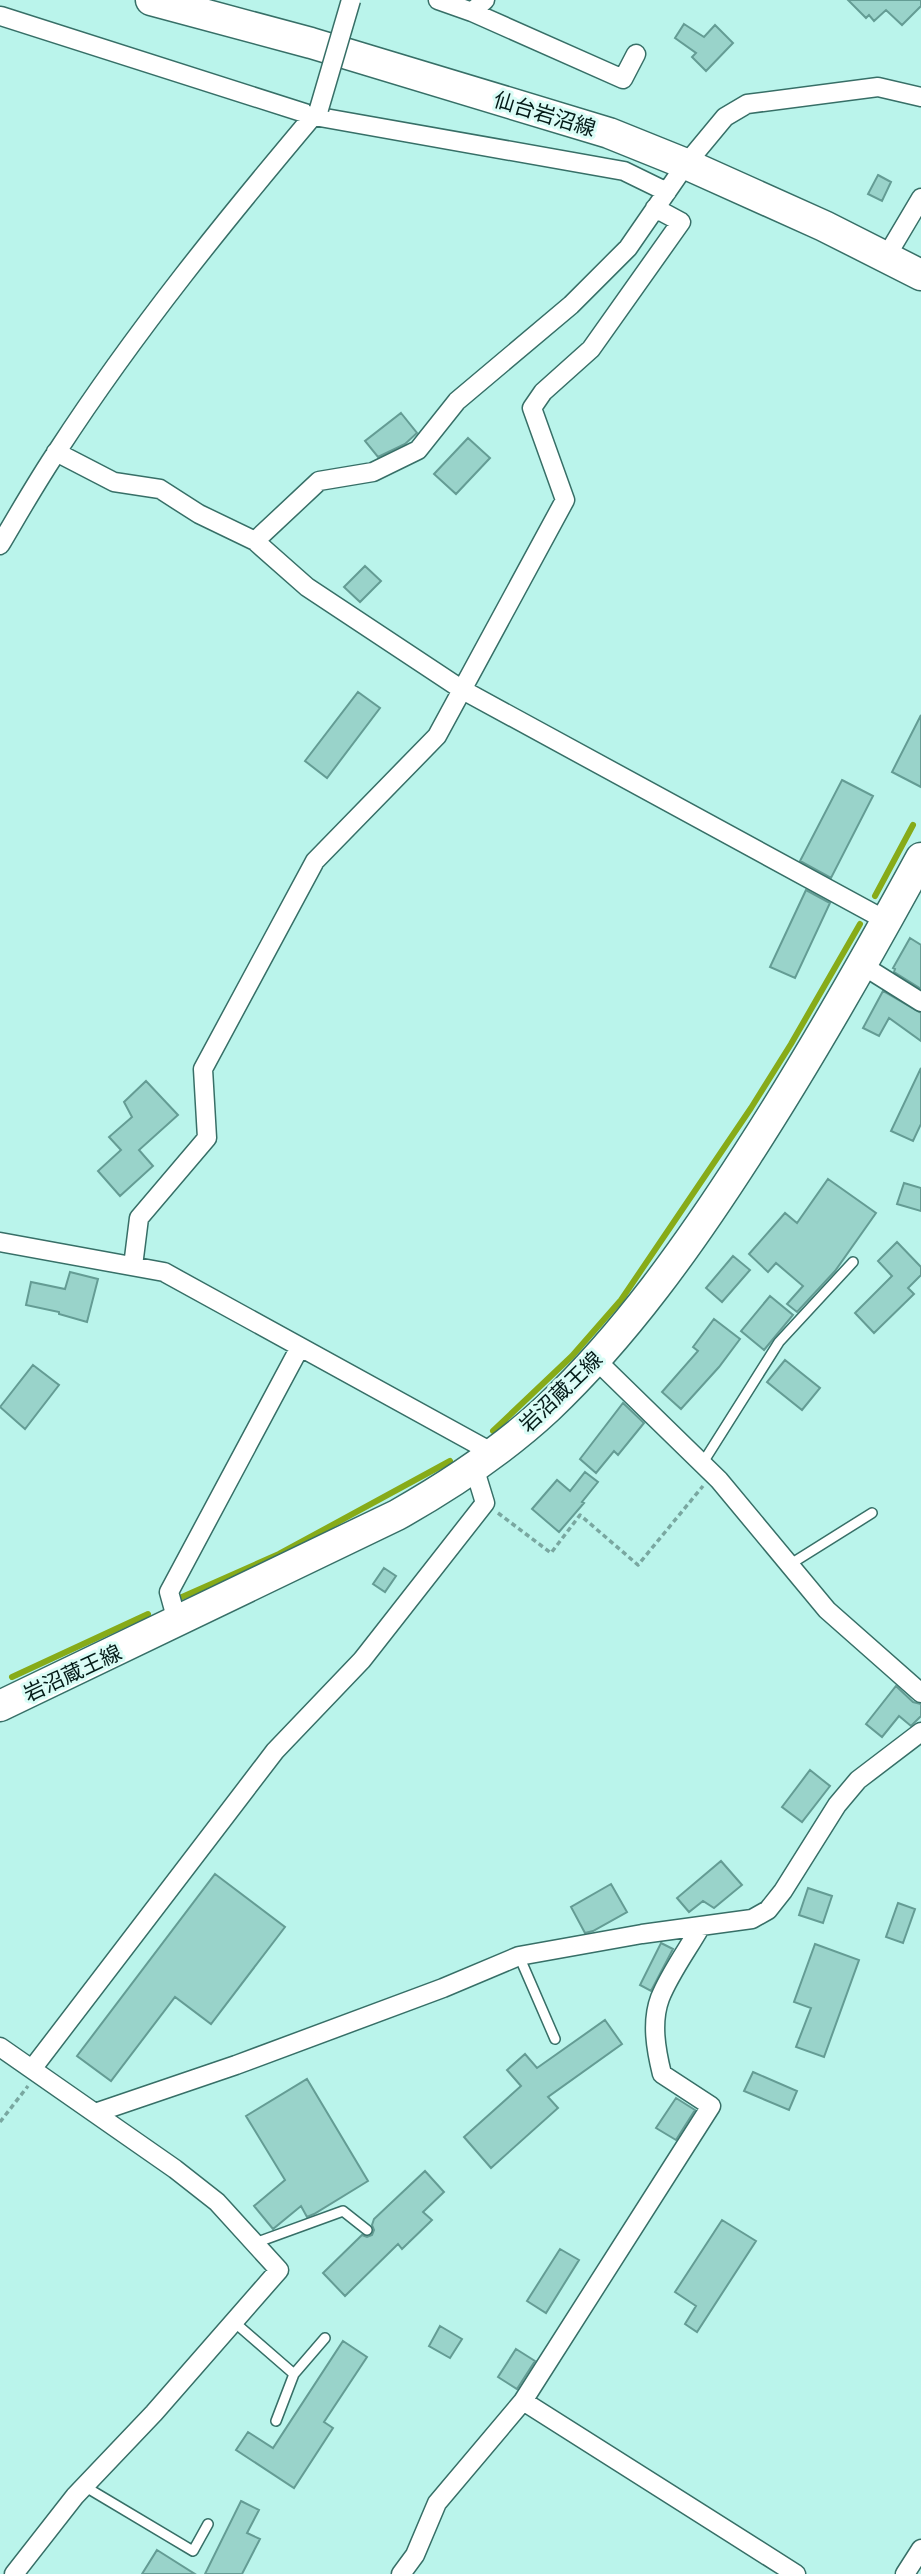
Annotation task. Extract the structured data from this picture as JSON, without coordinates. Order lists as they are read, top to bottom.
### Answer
{
  "streets": {
    "main road": ["仙台岩沼線", "岩沼蔵王線"]
  }
}
